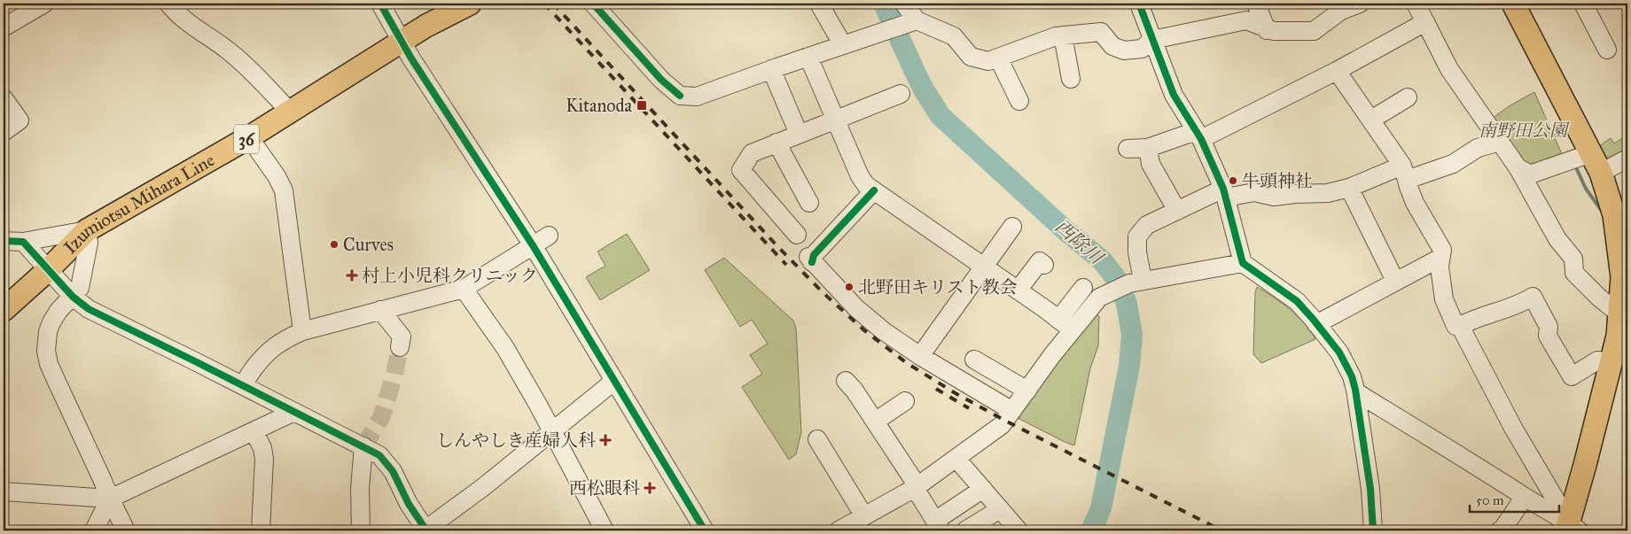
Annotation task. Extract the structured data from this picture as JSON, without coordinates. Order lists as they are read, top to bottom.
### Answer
{
  "streets": {
    "main road": ["36", "Izumiotsu Mihara Line"]
  },
  "water": ["西除川"],
  "parks": ["南野田公園"],
  "places": {
    "transit": ["Kitanoda"],
    "other": ["牛頭神社", "Curves", "北野田キリスト教会"],
    "health": ["村上小児科クリニック", "しんやしき産婦人科", "西松眼科"]
  },
  "scale_bar": "50 m"
}
